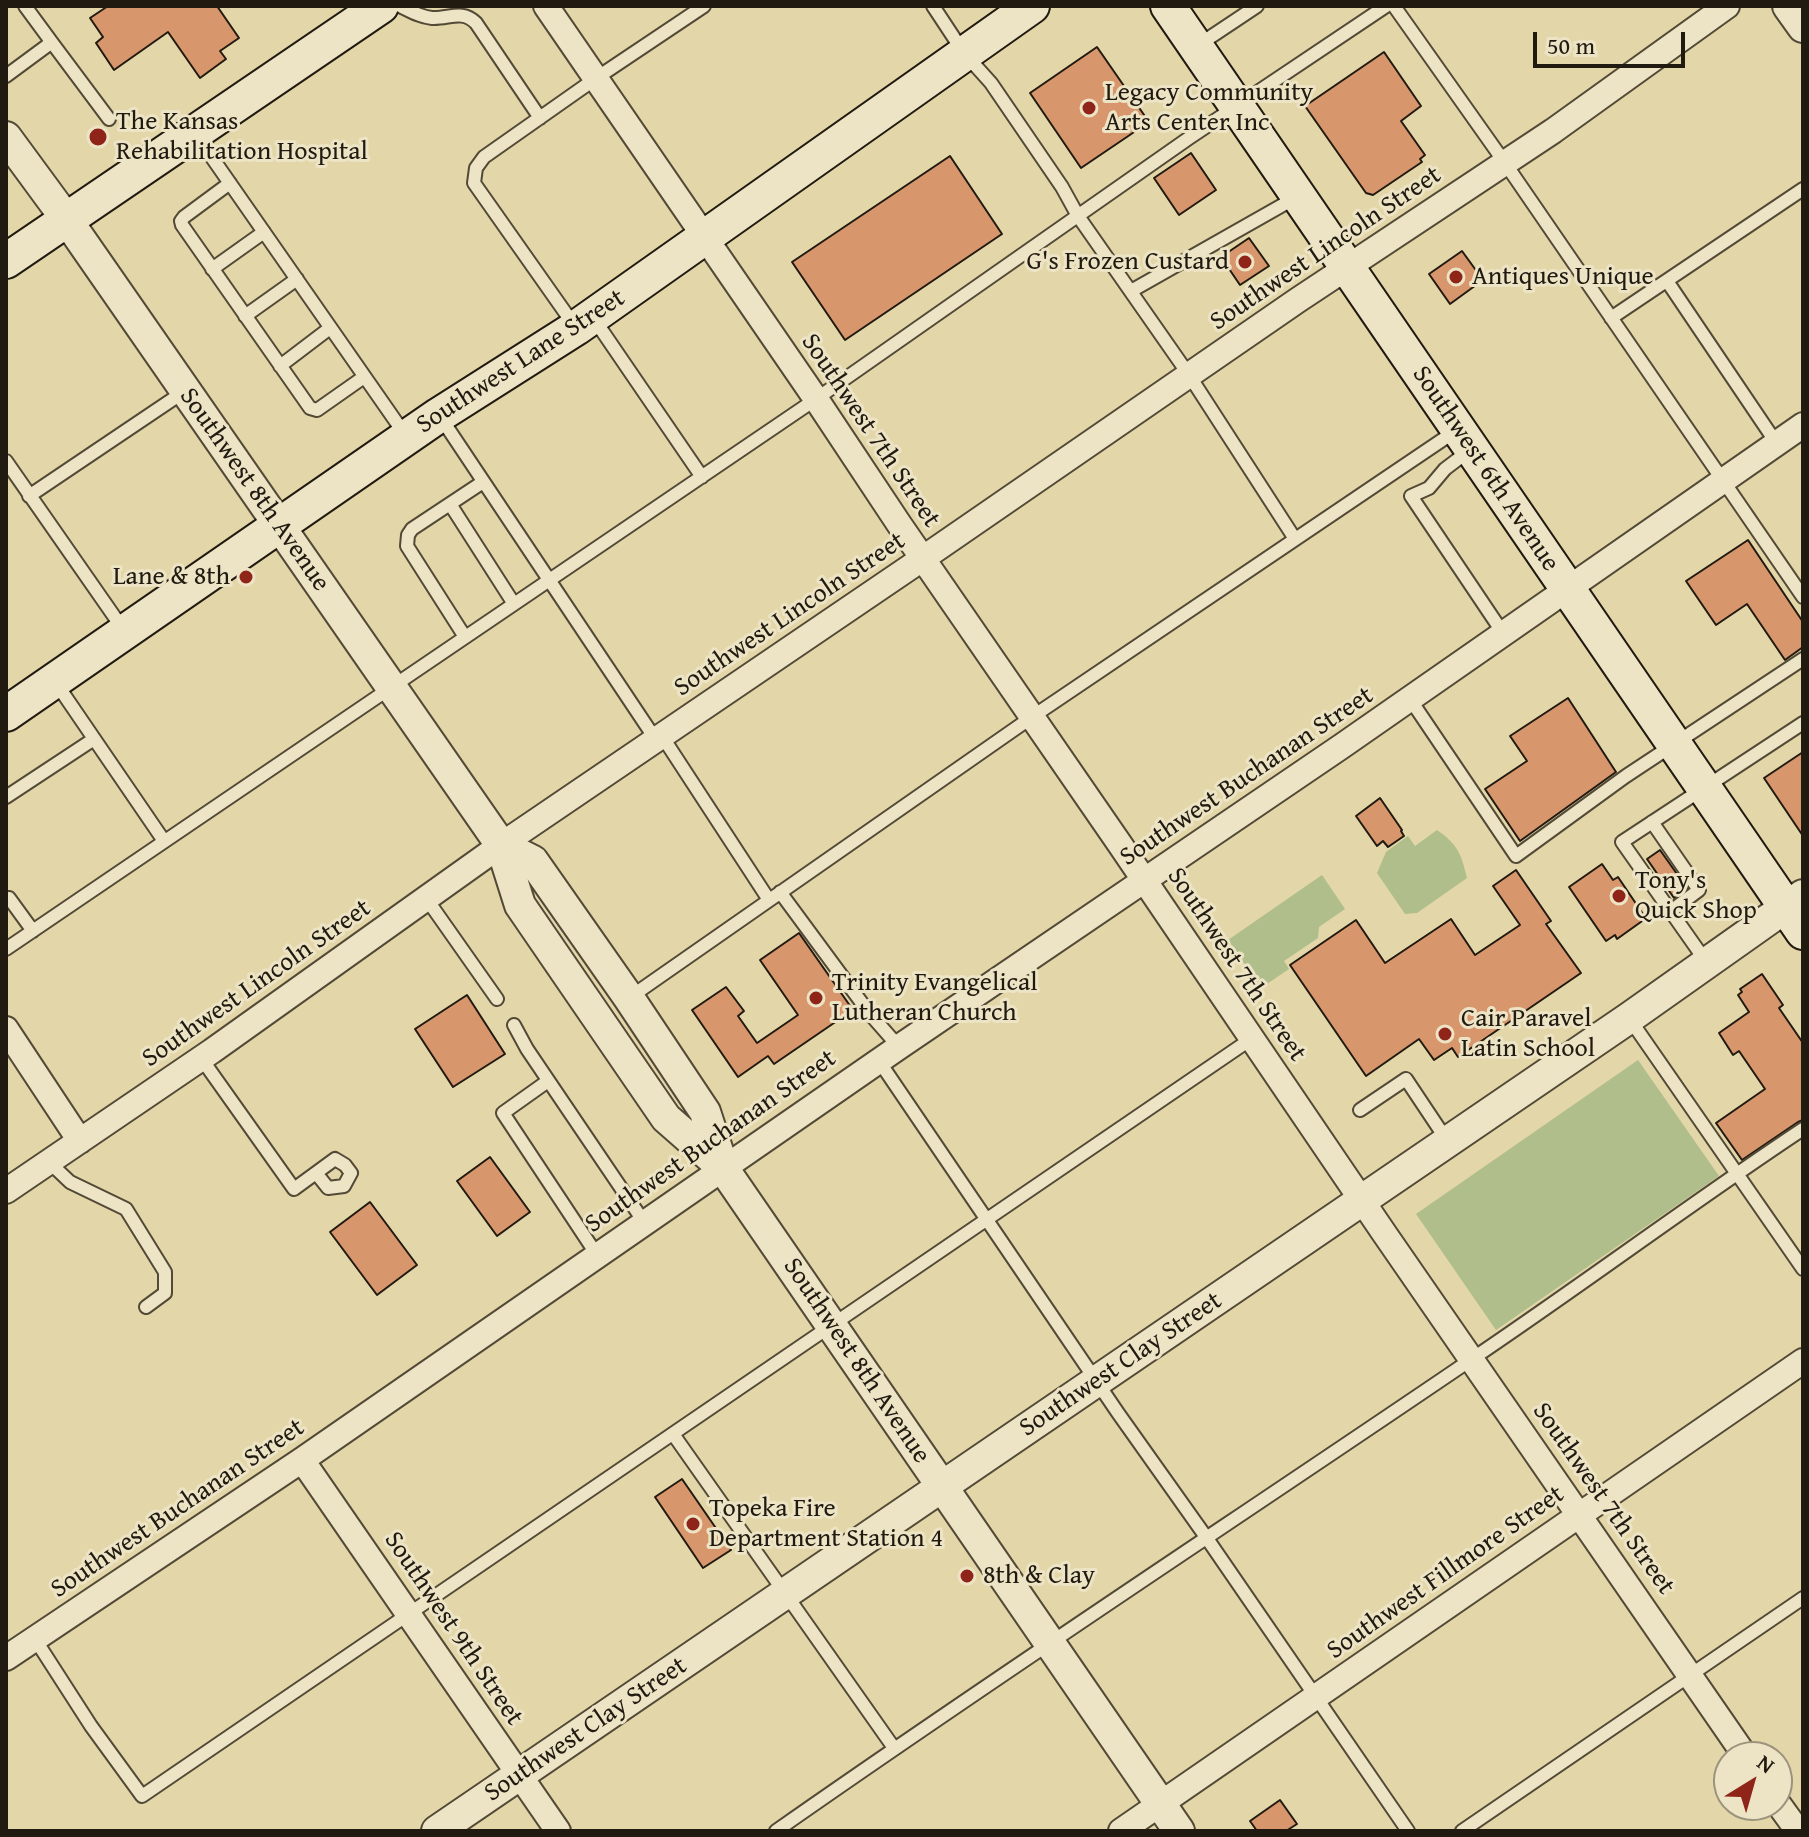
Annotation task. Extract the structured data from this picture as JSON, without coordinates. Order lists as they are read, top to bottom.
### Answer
{
  "streets": {
    "main road": ["Southwest Lane Street", "Southwest 6th Avenue"],
    "street": [
      "Southwest Lincoln Street",
      "Southwest 7th Street",
      "Southwest 8th Avenue",
      "Southwest Buchanan Street",
      "Southwest Clay Street",
      "Southwest Fillmore Street",
      "Southwest 9th Street"
    ]
  },
  "crossings": [
    ["Southwest Lincoln Street", "Southwest 7th Street"],
    ["Southwest Lincoln Street", "Southwest 6th Avenue"],
    ["Southwest Lincoln Street", "Southwest 8th Avenue"],
    ["Southwest Lane Street", "Southwest 7th Street"],
    ["Southwest Lane Street", "Southwest 8th Avenue"],
    ["Southwest 7th Street", "Southwest Buchanan Street"],
    ["Southwest 7th Street", "Southwest Clay Street"],
    ["Southwest 7th Street", "Southwest Fillmore Street"],
    ["Southwest 6th Avenue", "Southwest Buchanan Street"],
    ["Southwest 6th Avenue", "Southwest Clay Street"],
    ["Southwest 8th Avenue", "Southwest Buchanan Street"],
    ["Southwest 8th Avenue", "Southwest Clay Street"],
    ["Southwest 8th Avenue", "Southwest Fillmore Street"],
    ["Southwest Buchanan Street", "Southwest 9th Street"],
    ["Southwest Clay Street", "Southwest 9th Street"]
  ],
  "places": [
    "Legacy Community Arts Center Inc",
    "The Kansas Rehabilitation Hospital",
    "G's Frozen Custard",
    "Antiques Unique",
    "Lane & 8th",
    "Tony's Quick Shop",
    "Trinity Evangelical Lutheran Church",
    "Cair Paravel Latin School",
    "Topeka Fire Department Station 4",
    "8th & Clay"
  ],
  "scale_bar": "50 m",
  "north": "top right"
}
